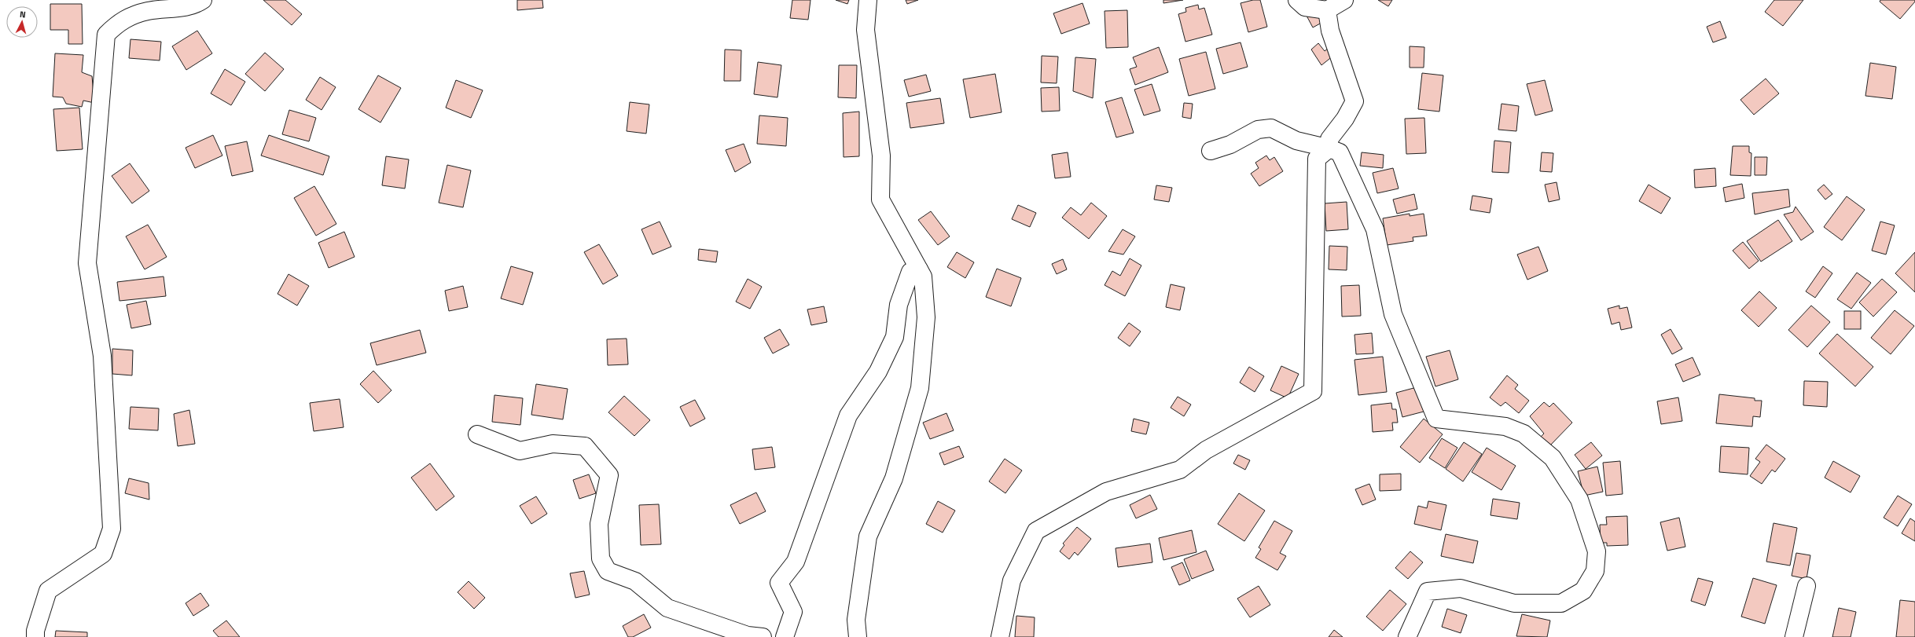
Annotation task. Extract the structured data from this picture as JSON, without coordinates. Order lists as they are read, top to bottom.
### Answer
{
  "north": "top"
}
